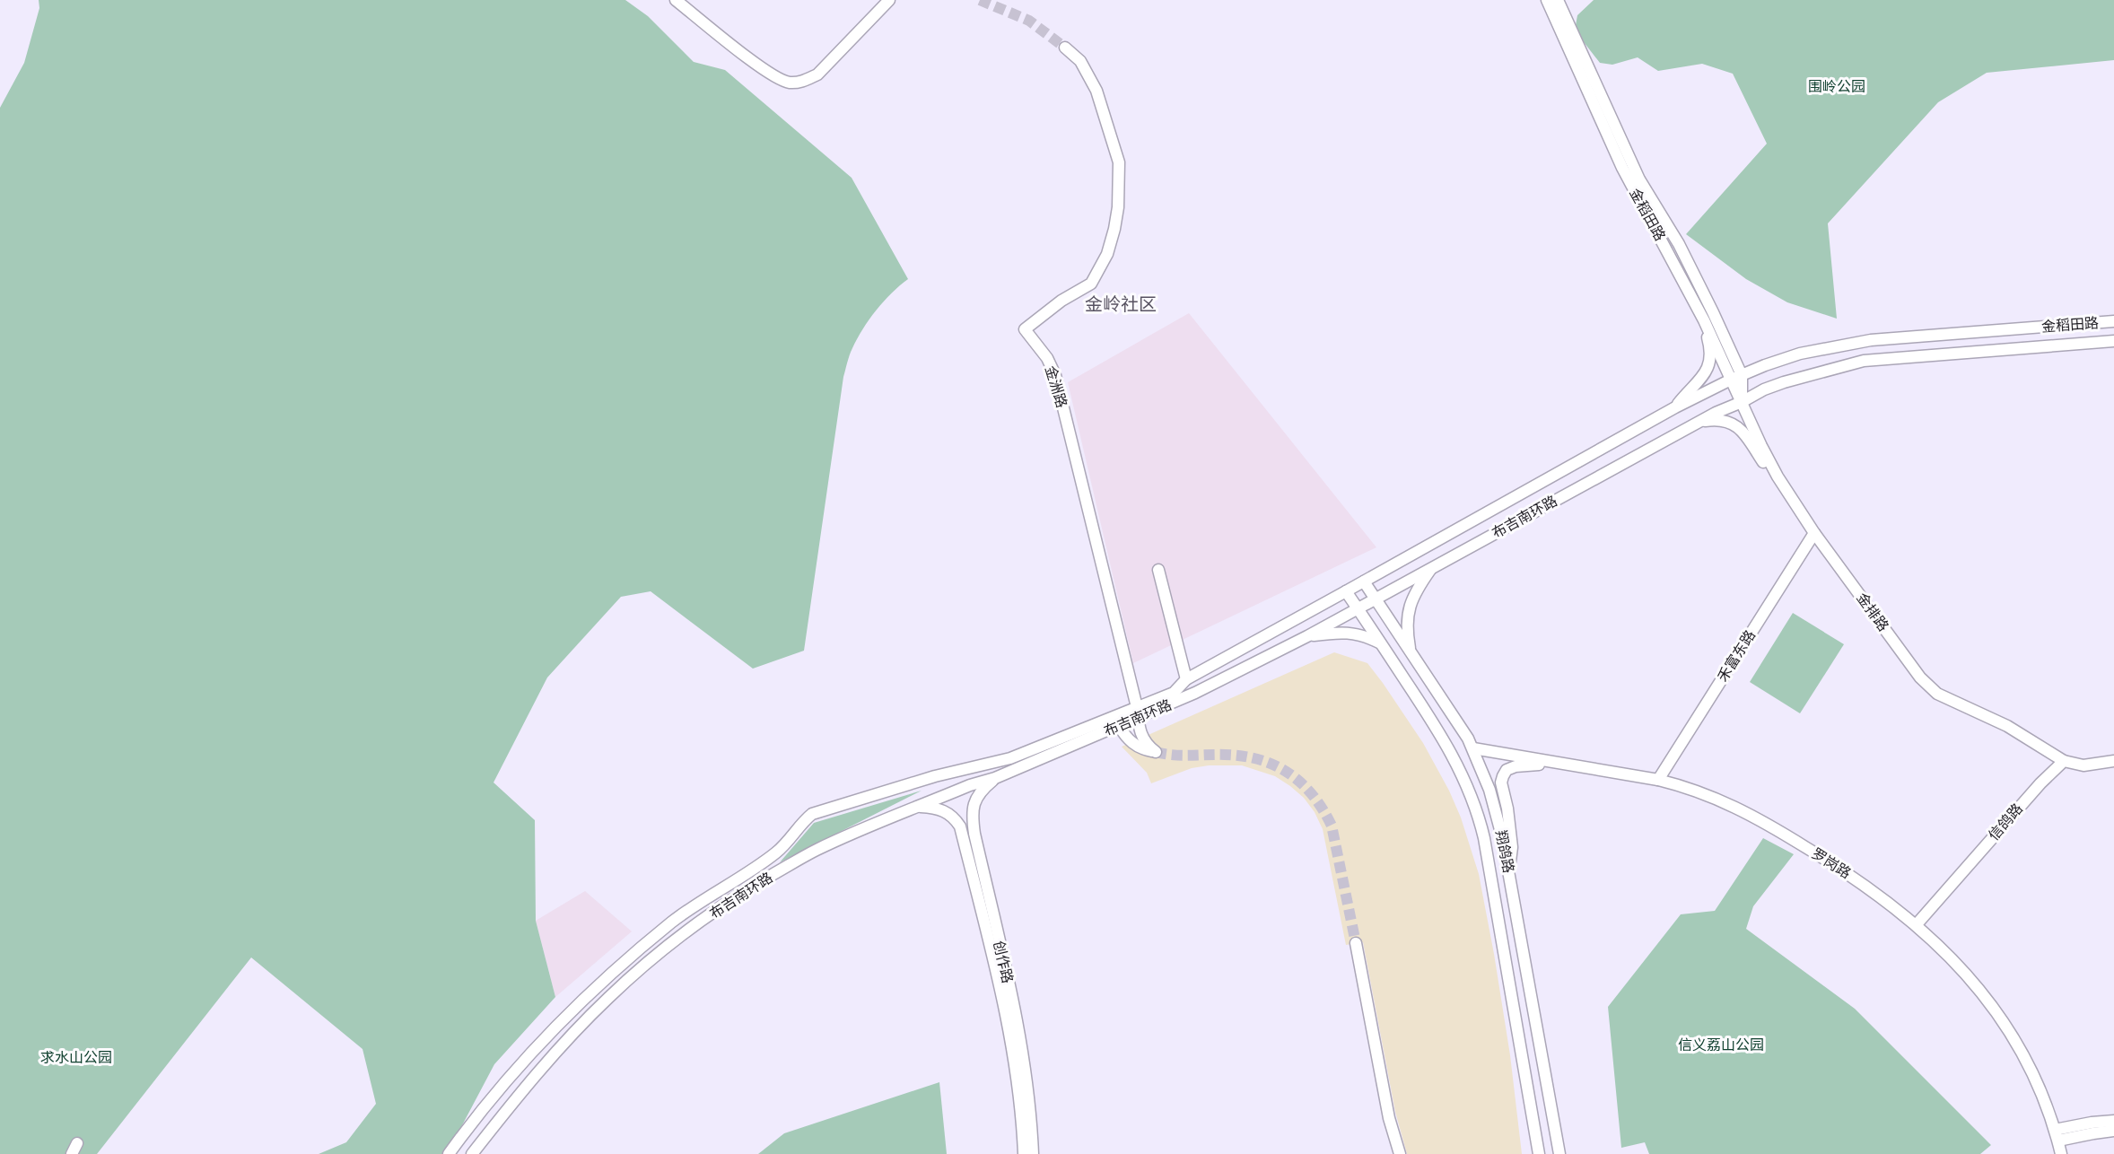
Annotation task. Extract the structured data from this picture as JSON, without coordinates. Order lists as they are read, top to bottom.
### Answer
{
  "streets": {
    "street": [
      "金稻田路",
      "金洲路",
      "布吉南环路",
      "金排路",
      "禾富东路",
      "信鸽路",
      "翔鸽路",
      "罗岗路",
      "创作路"
    ]
  },
  "crossings": [
    ["金稻田路", "布吉南环路"],
    ["金稻田路", "金排路"],
    ["金洲路", "布吉南环路"],
    ["布吉南环路", "金排路"],
    ["布吉南环路", "翔鸽路"],
    ["布吉南环路", "创作路"],
    ["金排路", "禾富东路"],
    ["金排路", "信鸽路"],
    ["禾富东路", "罗岗路"],
    ["信鸽路", "罗岗路"],
    ["翔鸽路", "罗岗路"]
  ],
  "districts": ["金岭社区"],
  "parks": ["围岭公园", "信义荔山公园", "求水山公园"]
}
